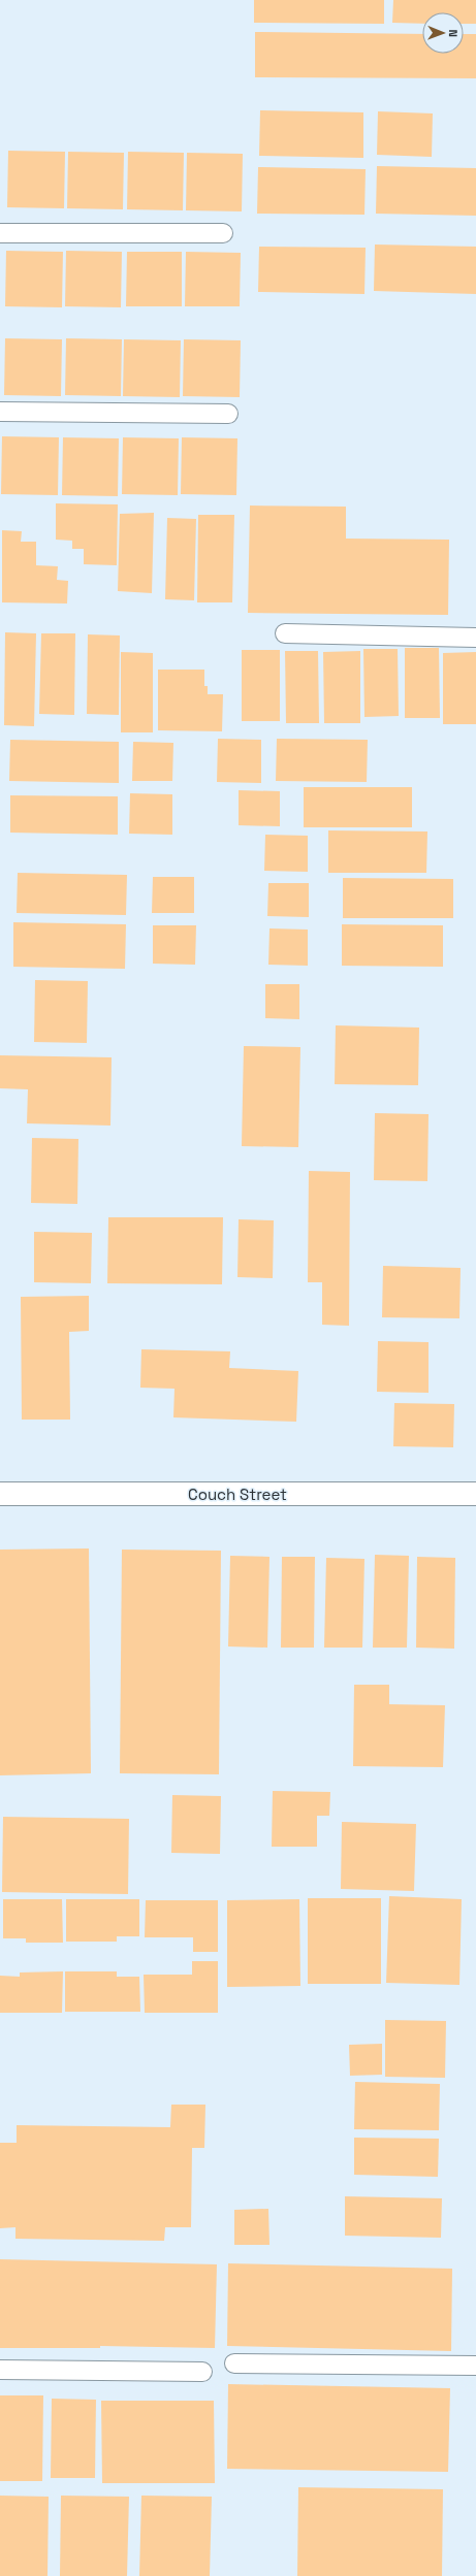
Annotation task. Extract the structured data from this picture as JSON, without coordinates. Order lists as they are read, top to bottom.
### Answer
{
  "streets": {
    "street": ["Couch Street"]
  },
  "north": "right"
}
